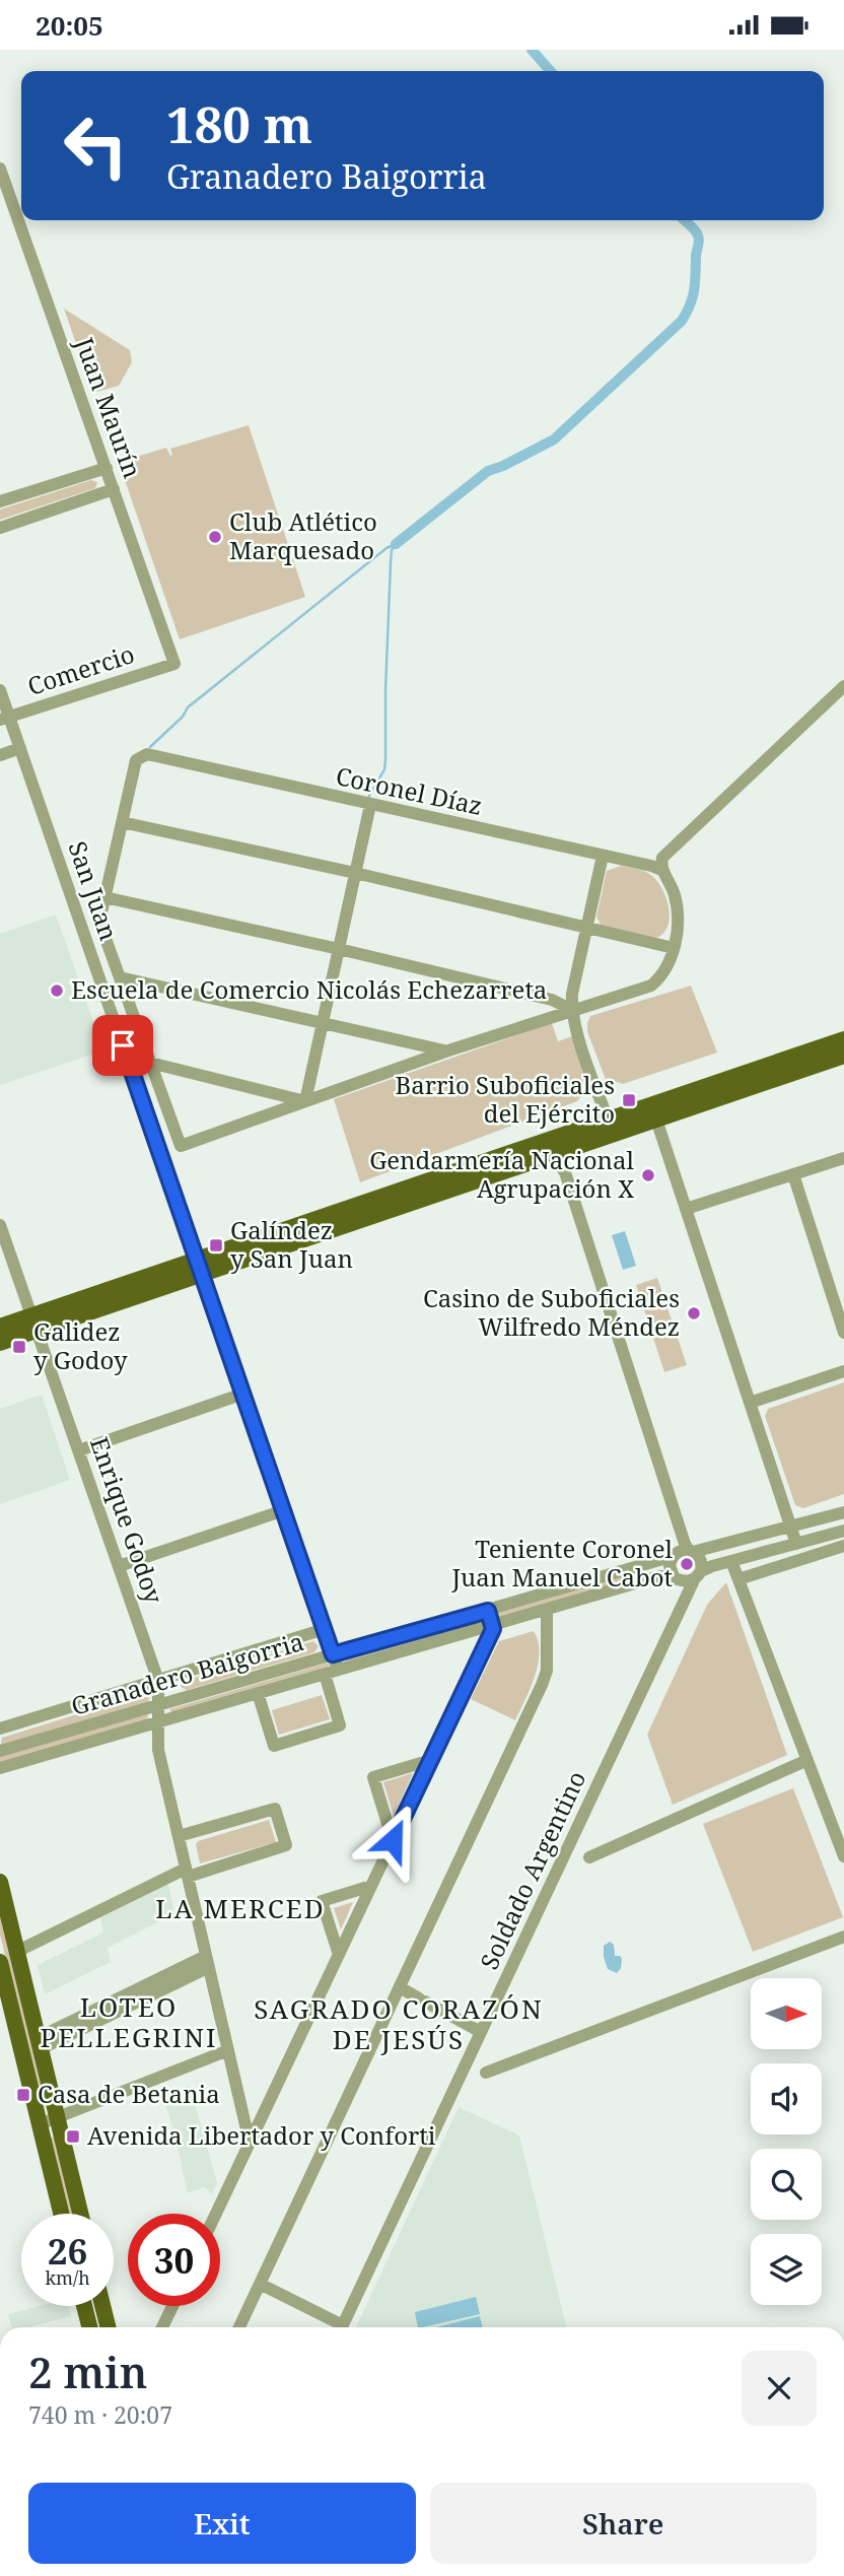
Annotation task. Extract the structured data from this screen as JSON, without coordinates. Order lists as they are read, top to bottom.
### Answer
{
  "streets": {
    "street": [
      "Juan Maurín",
      "Comercio",
      "Coronel Díaz",
      "San Juan",
      "Enrique Godoy",
      "Granadero Baigorria",
      "Soldado Argentino"
    ]
  },
  "crossings": [
    ["Juan Maurín", "Comercio"],
    ["Comercio", "San Juan"],
    ["San Juan", "Granadero Baigorria"],
    ["Enrique Godoy", "Granadero Baigorria"],
    ["Granadero Baigorria", "Soldado Argentino"]
  ],
  "districts": ["LA MERCED", "LOTEO PELLEGRINI", "SAGRADO CORAZÓN DE JESÚS"],
  "places": {
    "other": [
      "Club Atlético Marquesado",
      "Escuela de Comercio Nicolás Echezarreta",
      "Gendarmería Nacional Agrupación X",
      "Casino de Suboficiales Wilfredo Méndez",
      "Teniente Coronel Juan Manuel Cabot"
    ],
    "transit": [
      "Barrio Suboficiales del Ejército",
      "Galíndez y San Juan",
      "Galidez y Godoy",
      "Casa de Betania",
      "Avenida Libertador y Conforti"
    ]
  },
  "north": "right",
  "page": {
    "status": "20:05",
    "turn": ["180 m", "Granadero Baigorria"],
    "speed": "26 km/h",
    "limit": "30",
    "heading": ["2 min", "740 m · 20:07"],
    "buttons": ["Exit", "Share"]
  }
}
